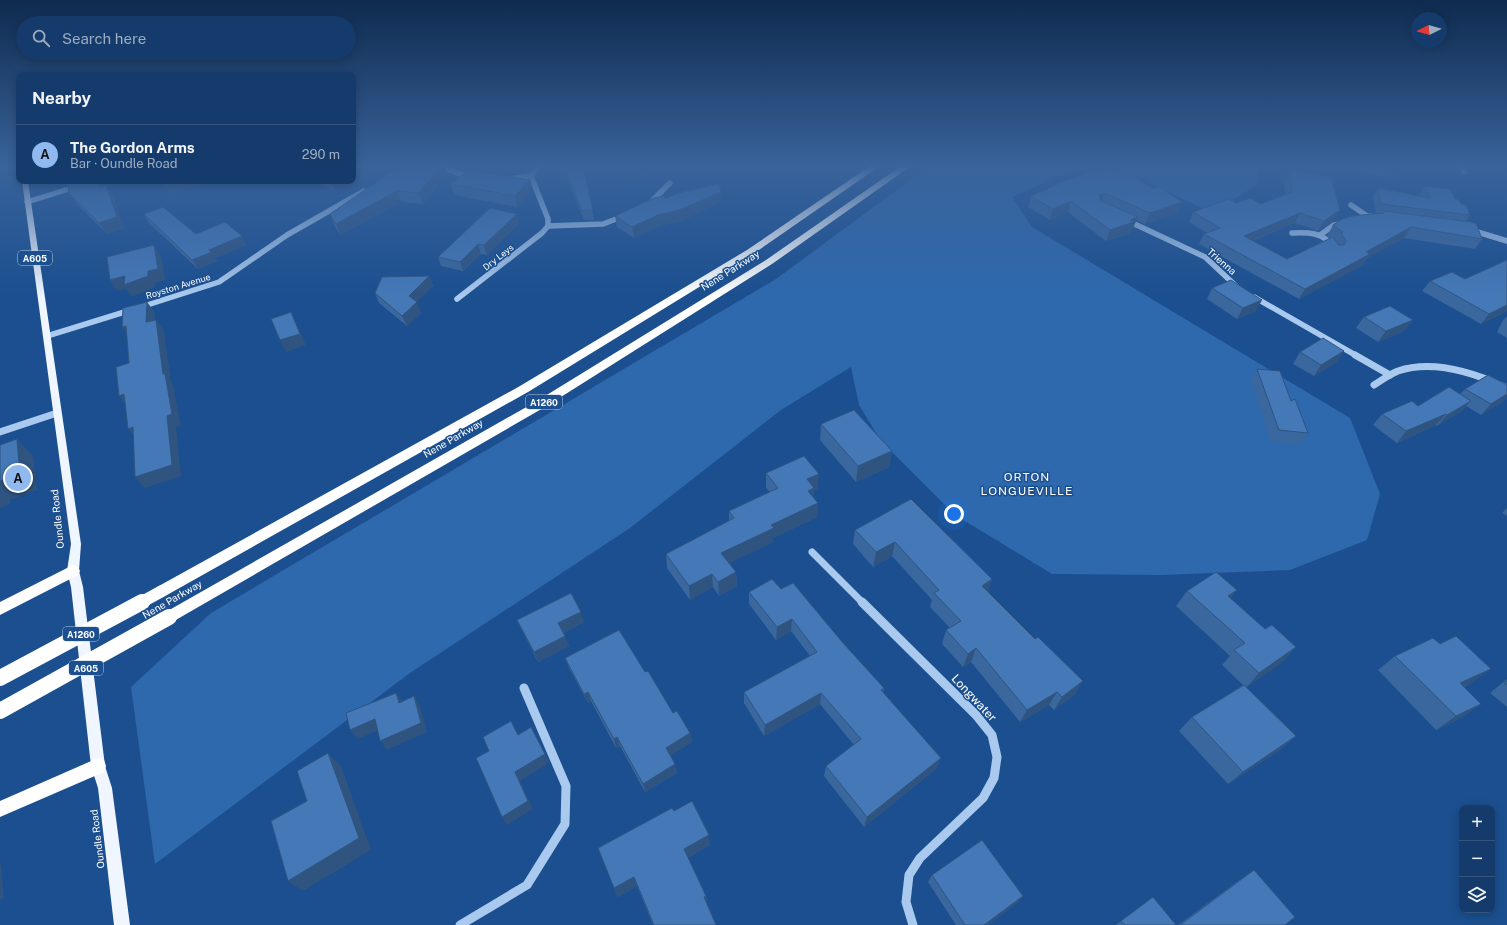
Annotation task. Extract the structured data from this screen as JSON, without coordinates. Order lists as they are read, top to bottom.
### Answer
{
  "streets": {
    "highway": ["Nene Parkway", "A1260"],
    "main road": ["A605", "Oundle Road"],
    "street": [
      "Dry Leys",
      "Trienna",
      "Royston Avenue",
      "Longwater"
    ]
  },
  "crossings": [
    ["Royston Avenue", "Oundle Road"]
  ],
  "districts": ["ORTON LONGUEVILLE"],
  "north": "left",
  "page": {
    "search": "Search here",
    "heading": "Nearby",
    "list": [
      {
        "mark": "A",
        "name": "The Gordon Arms",
        "note": "Bar · Oundle Road",
        "value": "290 m"
      }
    ],
    "pins": "A",
    "map_buttons": ["+", "−"]
  }
}
